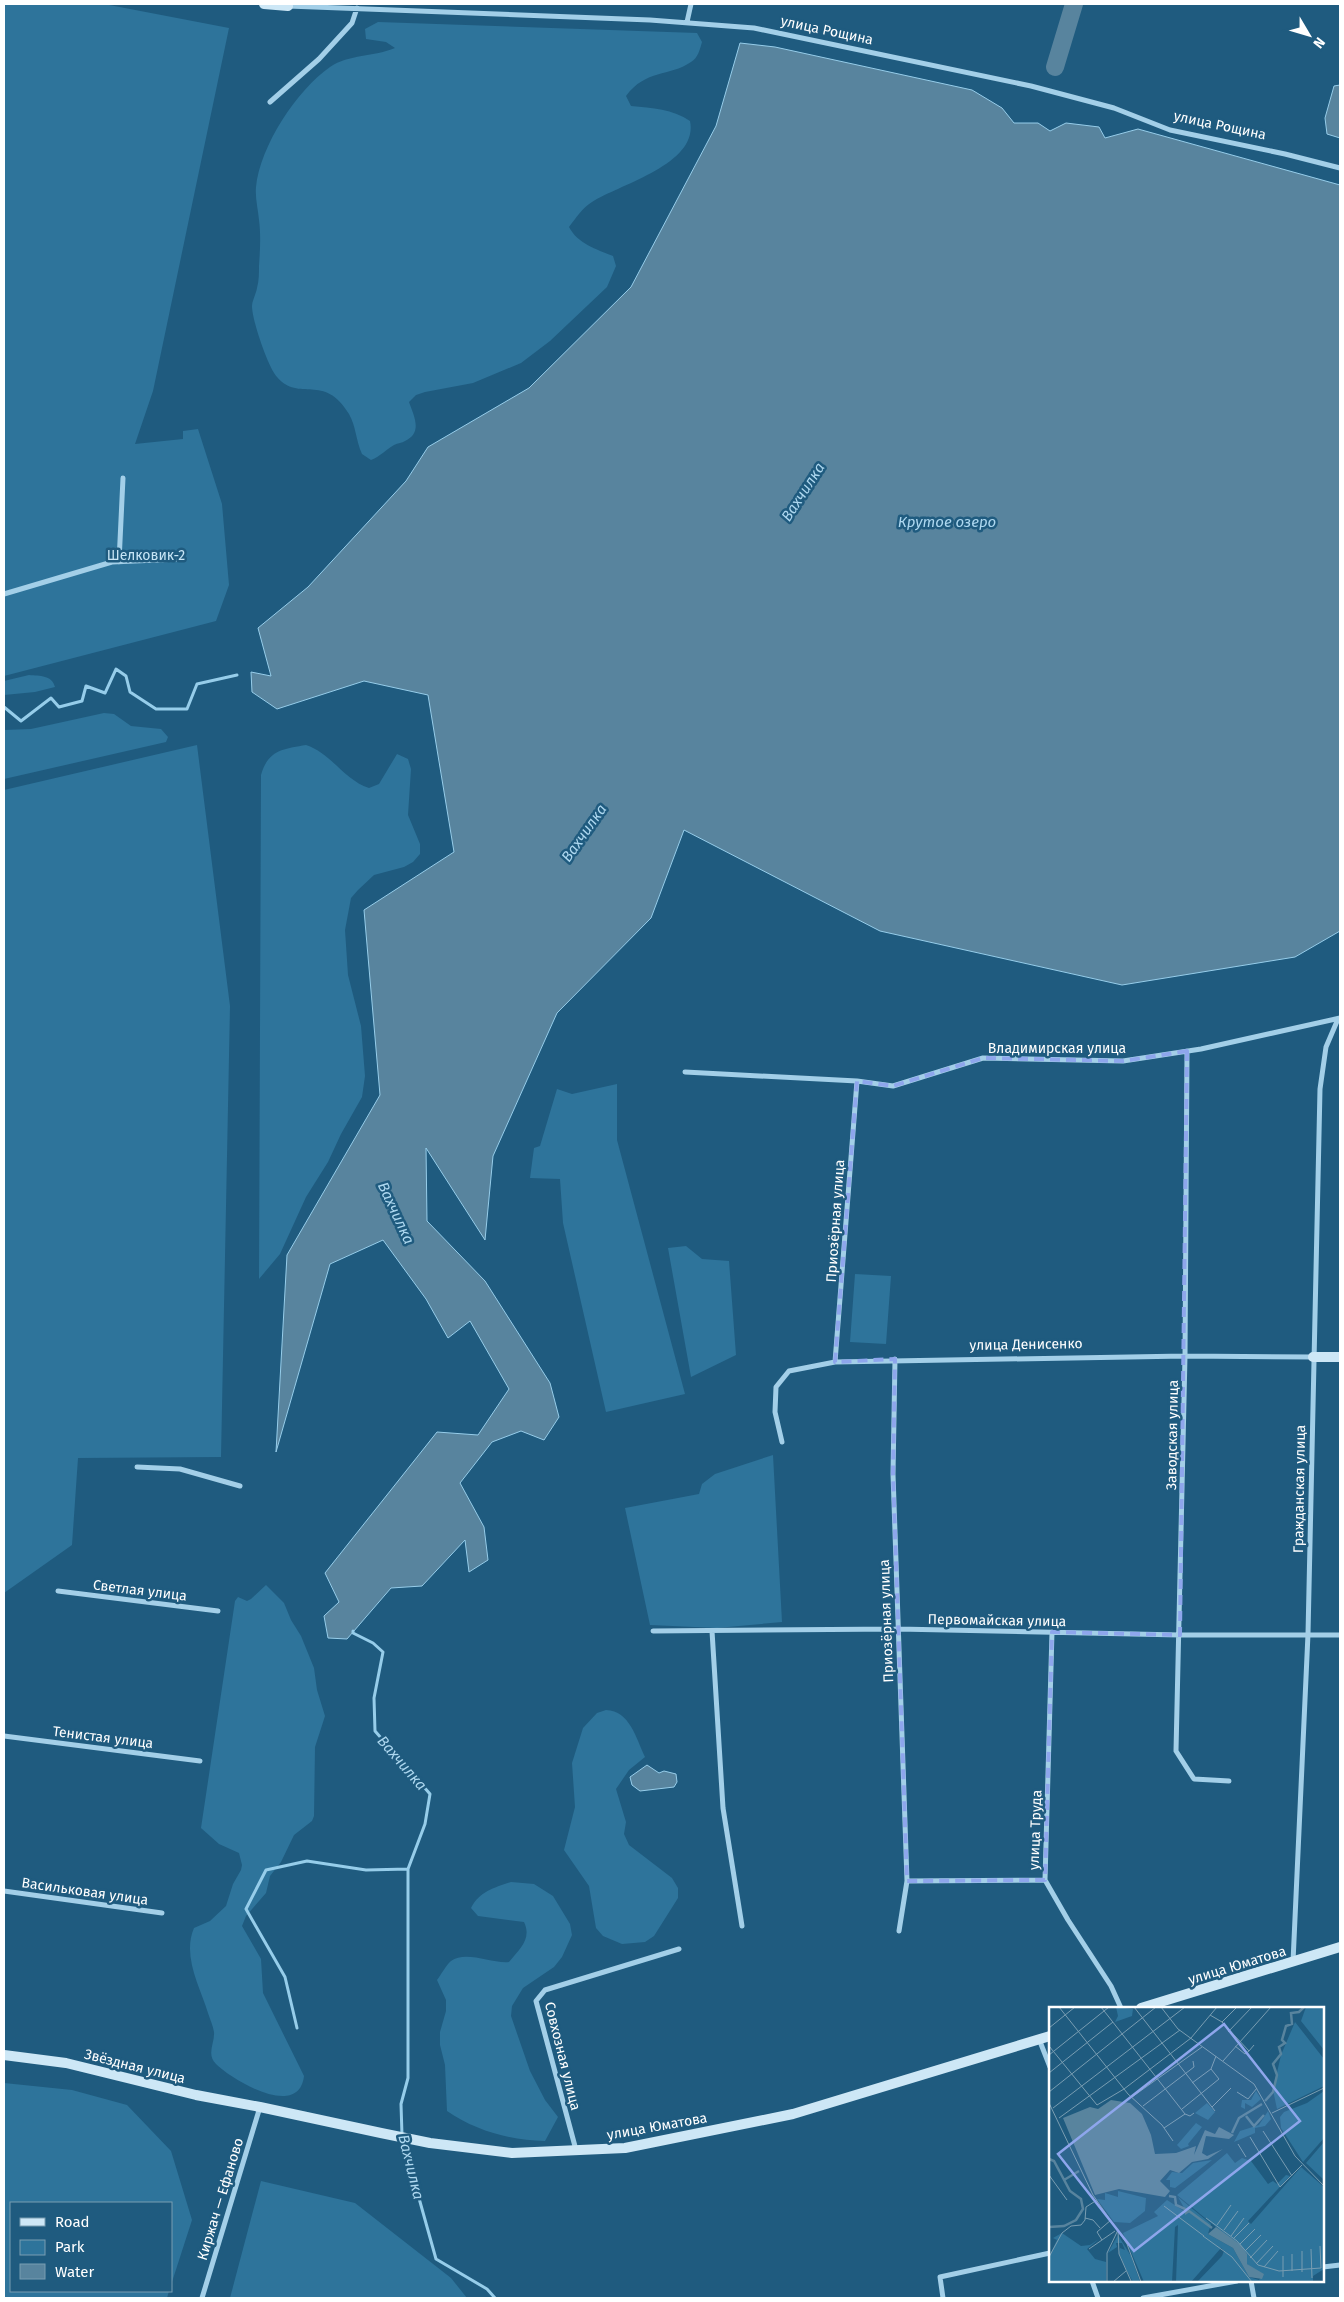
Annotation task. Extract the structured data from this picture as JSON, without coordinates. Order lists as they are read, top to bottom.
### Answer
{
  "streets": {
    "main road": [
      "улица Рощина",
      "улица Денисенко",
      "улица Юматова",
      "Звёздная улица"
    ],
    "street": [
      "Владимирская улица",
      "Приозёрная улица",
      "Заводская улица",
      "Гражданская улица",
      "Светлая улица",
      "Первомайская улица",
      "Тенистая улица",
      "улица Труда",
      "Васильковая улица",
      "Совхозная улица",
      "Киржач — Ефаново"
    ]
  },
  "crossings": [
    ["Владимирская улица", "Приозёрная улица"],
    ["Владимирская улица", "Заводская улица"],
    ["Владимирская улица", "Гражданская улица"],
    ["Приозёрная улица", "улица Денисенко"],
    ["Приозёрная улица", "Первомайская улица"],
    ["улица Денисенко", "Заводская улица"],
    ["улица Денисенко", "Гражданская улица"],
    ["Заводская улица", "Первомайская улица"],
    ["Гражданская улица", "Первомайская улица"],
    ["Гражданская улица", "улица Юматова"],
    ["Первомайская улица", "улица Труда"],
    ["улица Юматова", "Совхозная улица"],
    ["улица Юматова", "Звёздная улица"],
    ["улица Юматова", "Киржач — Ефаново"],
    ["Звёздная улица", "Киржач — Ефаново"]
  ],
  "water": ["Вахчилка", "Крутое озеро"],
  "parks": ["Шелковик-2"],
  "legend": ["Road", "Park", "Water"],
  "north": "bottom right"
}
